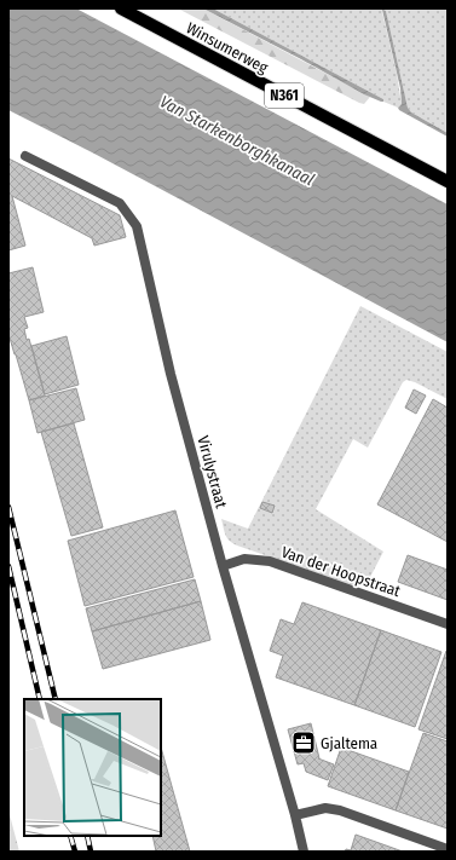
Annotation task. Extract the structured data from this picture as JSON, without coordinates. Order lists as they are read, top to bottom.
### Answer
{
  "streets": {
    "main road": ["Winsumerweg", "N361"],
    "street": ["Virulystraat", "Van der Hoopstraat"]
  },
  "crossings": [
    ["Virulystraat", "Van der Hoopstraat"]
  ],
  "water": ["Van Starkenborghkanaal"],
  "places": {
    "office": ["Gjaltema"]
  }
}
